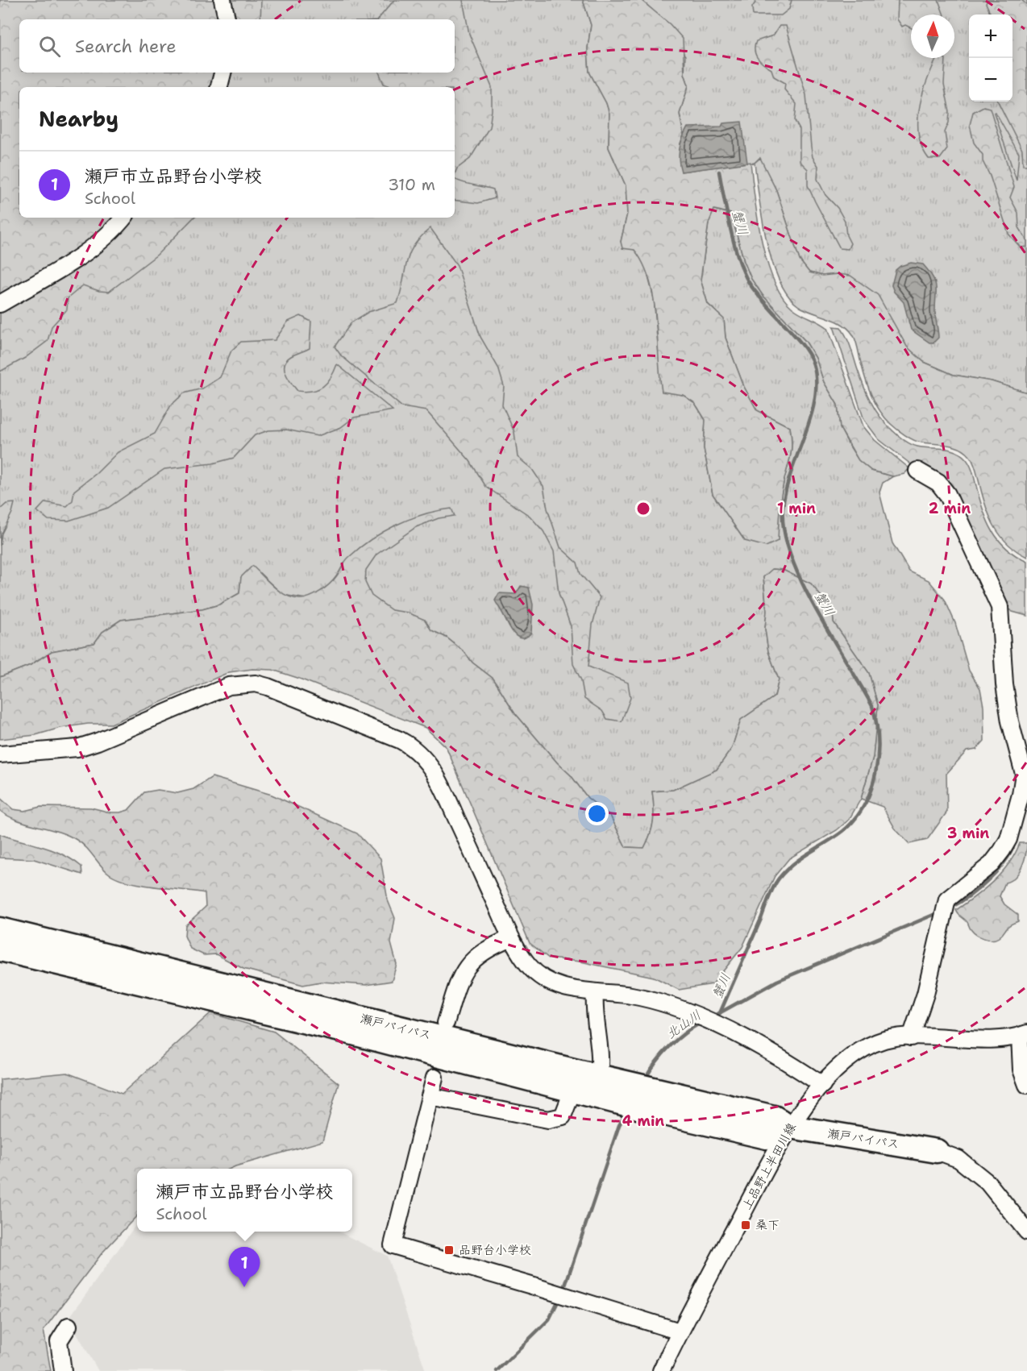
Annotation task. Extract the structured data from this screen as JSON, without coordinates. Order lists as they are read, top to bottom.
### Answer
{
  "streets": {
    "highway": ["瀬戸バイパス"],
    "street": ["上品野上半田川線"]
  },
  "crossings": [
    ["瀬戸バイパス", "上品野上半田川線"]
  ],
  "water": ["蟹川", "北山川"],
  "places": {
    "transit": ["桑下", "品野台小学校"]
  },
  "north": "top",
  "page": {
    "map_buttons": ["+", "−"],
    "search": "Search here",
    "heading": "Nearby",
    "list": [
      {
        "mark": "1",
        "name": "瀬戸市立品野台小学校",
        "note": "School",
        "value": "310 m"
      }
    ],
    "popup": ["瀬戸市立品野台小学校", "School"],
    "pins": "1"
  },
  "rings": [
    "1 min",
    "2 min",
    "3 min",
    "4 min"
  ]
}
